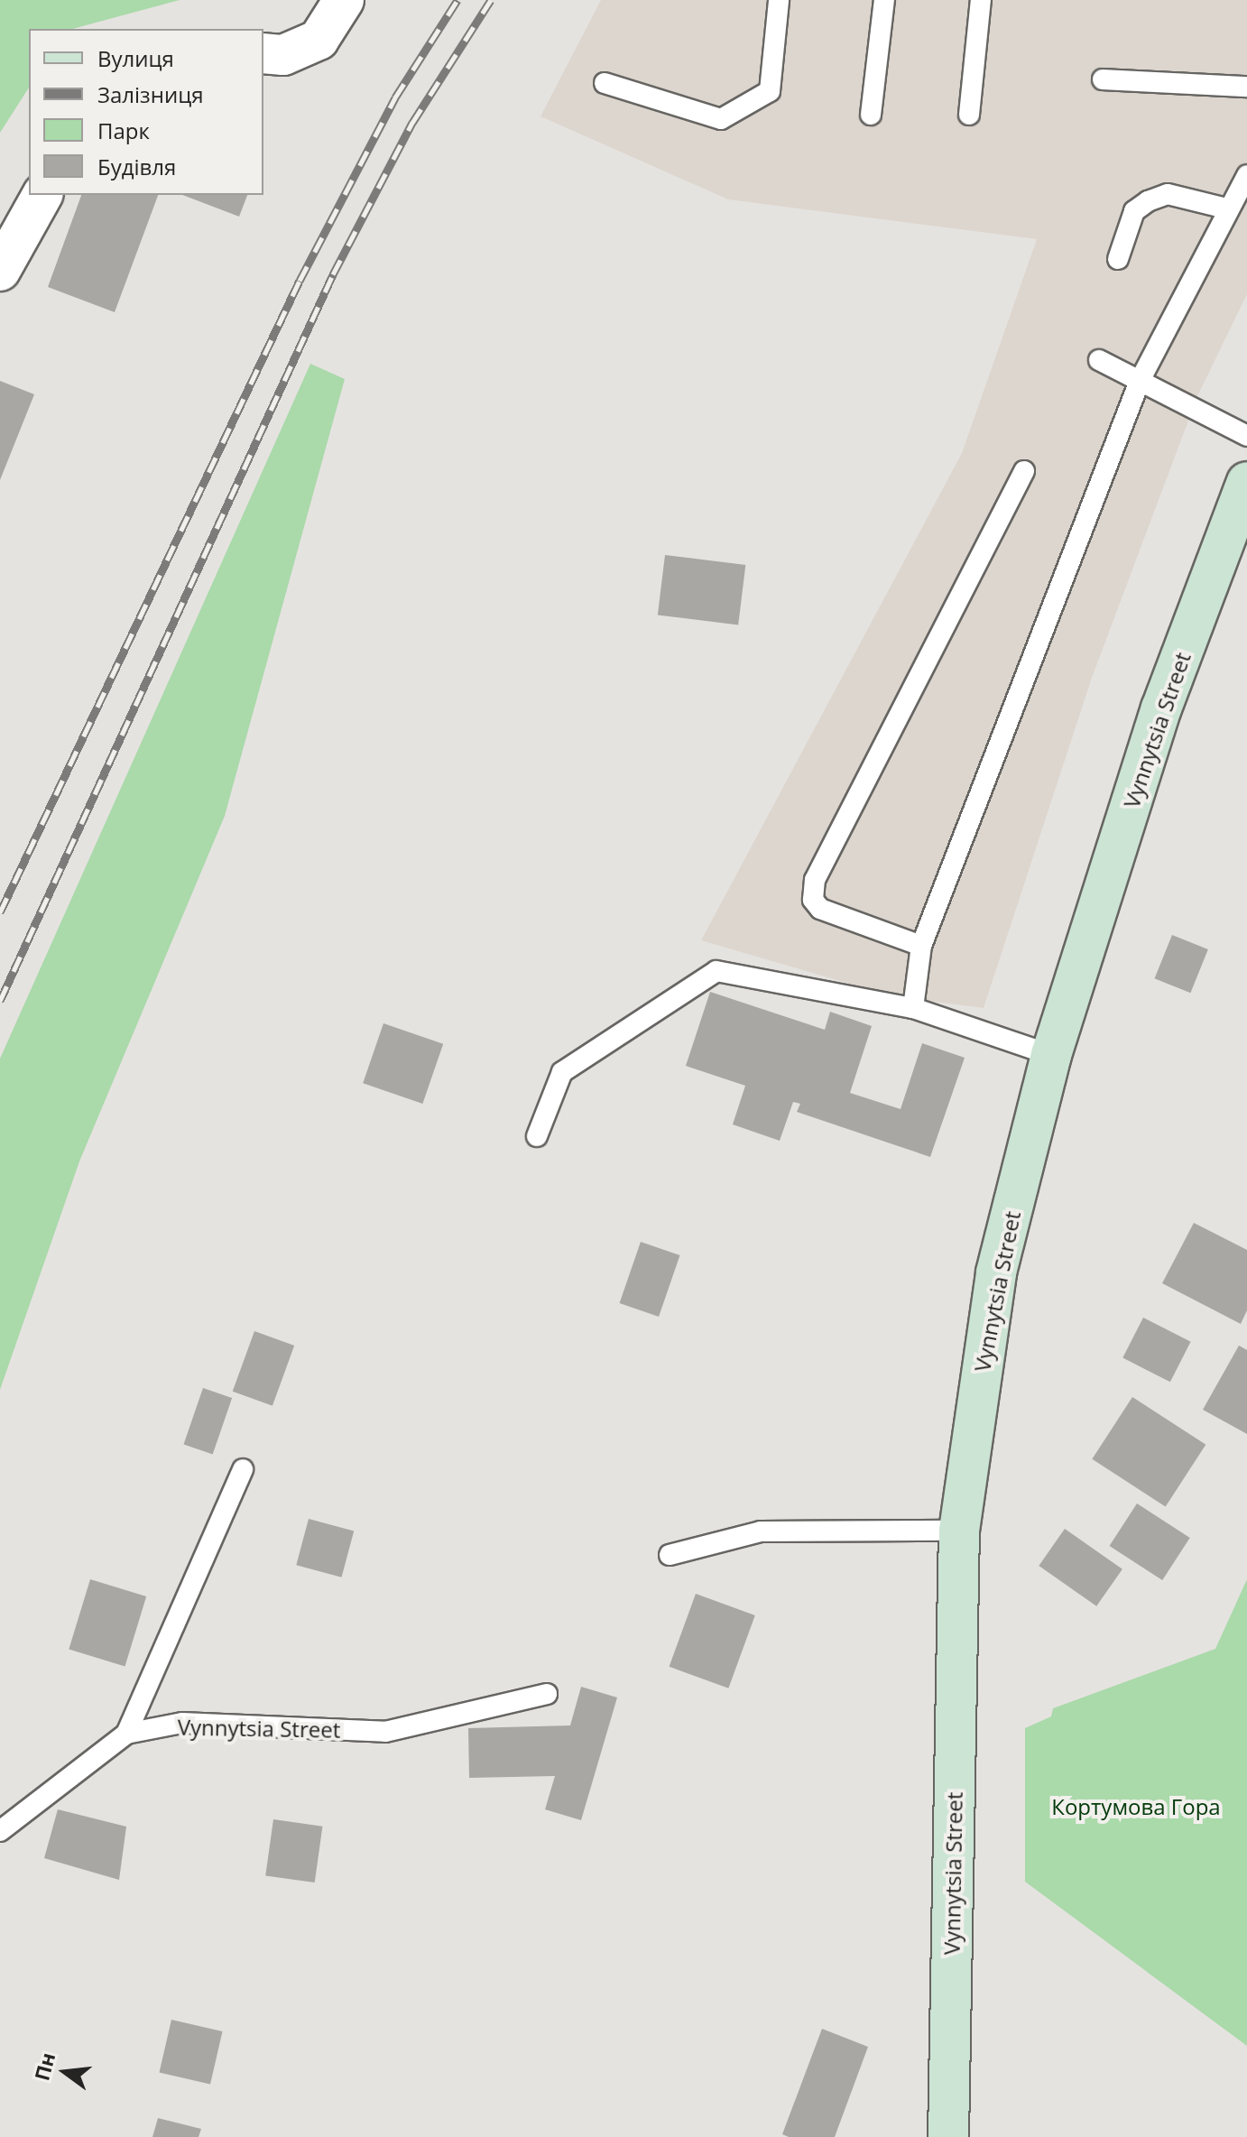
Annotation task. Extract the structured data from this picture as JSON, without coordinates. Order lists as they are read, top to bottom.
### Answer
{
  "streets": {
    "main road": ["Vynnytsia Street"]
  },
  "parks": ["Кортумова Гора"],
  "legend": [
    "Вулиця",
    "Залізниця",
    "Парк",
    "Будівля"
  ],
  "north": "left"
}
